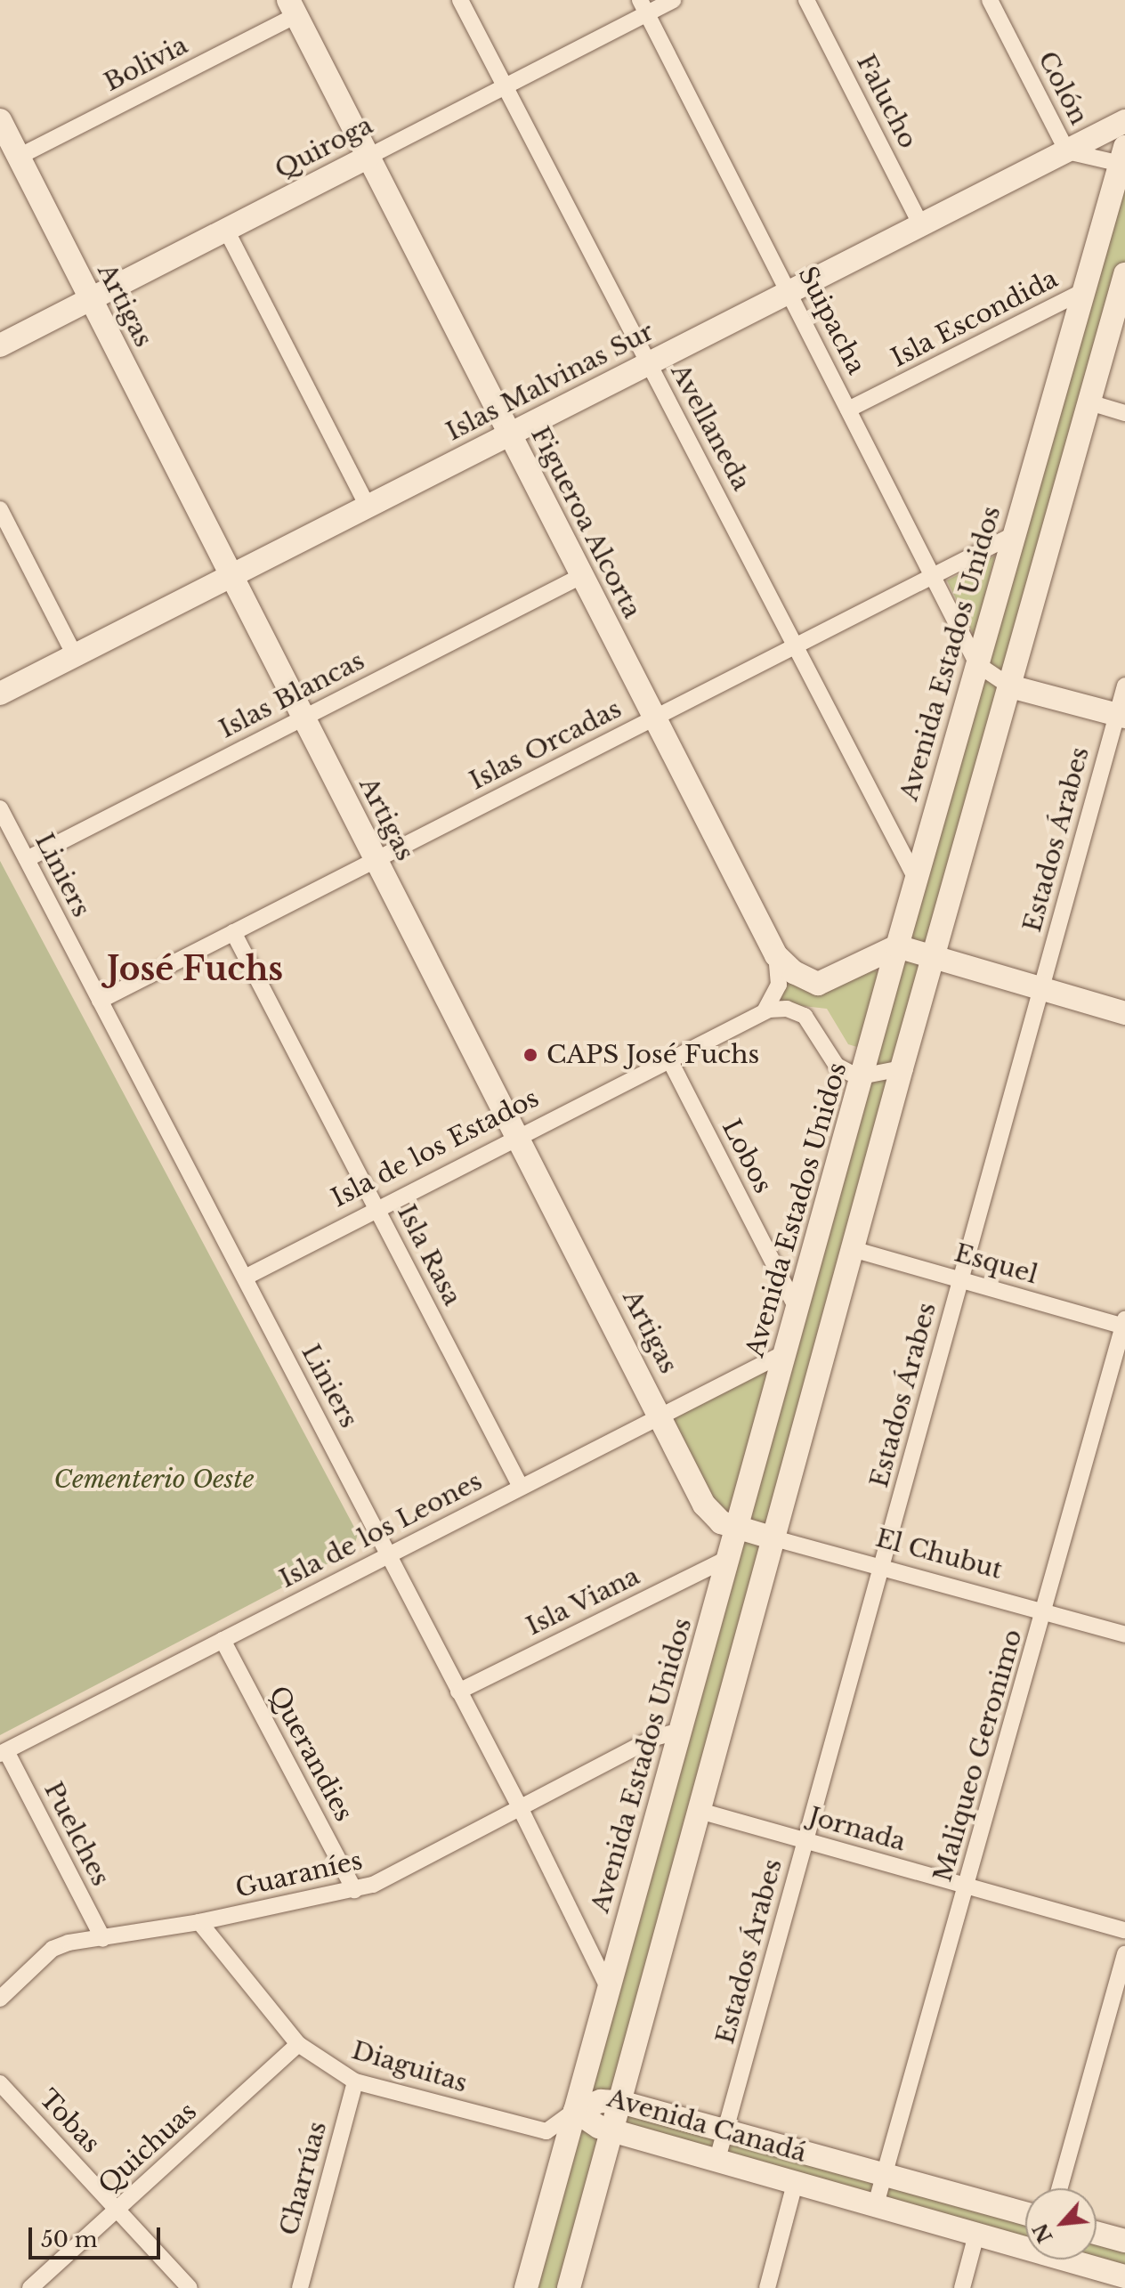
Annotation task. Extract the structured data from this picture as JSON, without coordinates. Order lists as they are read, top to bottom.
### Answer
{
  "streets": {
    "main road": [
      "Quiroga",
      "Artigas",
      "Islas Malvinas Sur",
      "Figueroa Alcorta",
      "Avenida Estados Unidos",
      "El Chubut",
      "Avenida Canadá"
    ],
    "street": [
      "Bolivia",
      "Colón",
      "Falucho",
      "Isla Escondida",
      "Suipacha",
      "Avellaneda",
      "Islas Blancas",
      "Islas Orcadas",
      "Estados Árabes",
      "Liniers",
      "Isla de los Estados",
      "Lobos",
      "Isla Rasa",
      "Esquel",
      "Isla de los Leones",
      "Isla Viana",
      "Querandies",
      "Maliqueo Geronimo",
      "Jornada",
      "Puelches",
      "Guaraníes",
      "Diaguitas",
      "Tobas",
      "Quichuas",
      "Charrúas"
    ]
  },
  "crossings": [
    ["Bolivia", "Artigas"],
    ["Bolivia", "Figueroa Alcorta"],
    ["Colón", "Islas Malvinas Sur"],
    ["Colón", "Avenida Estados Unidos"],
    ["Falucho", "Islas Malvinas Sur"],
    ["Quiroga", "Artigas"],
    ["Quiroga", "Suipacha"],
    ["Quiroga", "Avellaneda"],
    ["Quiroga", "Figueroa Alcorta"],
    ["Artigas", "Islas Malvinas Sur"],
    ["Artigas", "Avenida Estados Unidos"],
    ["Artigas", "Islas Blancas"],
    ["Artigas", "Islas Orcadas"],
    ["Artigas", "Isla de los Estados"],
    ["Artigas", "Isla de los Leones"],
    ["Artigas", "El Chubut"],
    ["Isla Escondida", "Suipacha"],
    ["Isla Escondida", "Avenida Estados Unidos"],
    ["Suipacha", "Islas Malvinas Sur"],
    ["Suipacha", "Avenida Estados Unidos"],
    ["Suipacha", "Islas Orcadas"],
    ["Islas Malvinas Sur", "Avellaneda"],
    ["Islas Malvinas Sur", "Figueroa Alcorta"],
    ["Avellaneda", "Avenida Estados Unidos"],
    ["Avellaneda", "Islas Orcadas"],
    ["Figueroa Alcorta", "Islas Blancas"],
    ["Figueroa Alcorta", "Islas Orcadas"],
    ["Avenida Estados Unidos", "Islas Orcadas"],
    ["Avenida Estados Unidos", "Liniers"],
    ["Avenida Estados Unidos", "Lobos"],
    ["Avenida Estados Unidos", "Isla de los Leones"],
    ["Avenida Estados Unidos", "El Chubut"],
    ["Avenida Estados Unidos", "Isla Viana"],
    ["Avenida Estados Unidos", "Guaraníes"],
    ["Avenida Estados Unidos", "Diaguitas"],
    ["Avenida Estados Unidos", "Avenida Canadá"],
    ["Islas Blancas", "Liniers"],
    ["Islas Orcadas", "Liniers"],
    ["Islas Orcadas", "Isla Rasa"],
    ["Estados Árabes", "Esquel"],
    ["Estados Árabes", "El Chubut"],
    ["Estados Árabes", "Jornada"],
    ["Estados Árabes", "Avenida Canadá"],
    ["Liniers", "Isla de los Estados"],
    ["Liniers", "Isla de los Leones"],
    ["Liniers", "Isla Viana"],
    ["Liniers", "Guaraníes"],
    ["Isla de los Estados", "Lobos"],
    ["Isla de los Estados", "Isla Rasa"],
    ["Isla Rasa", "Isla de los Leones"],
    ["Esquel", "Maliqueo Geronimo"],
    ["Isla de los Leones", "Querandies"],
    ["Isla de los Leones", "Puelches"],
    ["El Chubut", "Maliqueo Geronimo"],
    ["Querandies", "Guaraníes"],
    ["Maliqueo Geronimo", "Jornada"],
    ["Maliqueo Geronimo", "Avenida Canadá"],
    ["Puelches", "Guaraníes"],
    ["Guaraníes", "Diaguitas"],
    ["Diaguitas", "Avenida Canadá"],
    ["Diaguitas", "Quichuas"],
    ["Diaguitas", "Charrúas"],
    ["Tobas", "Quichuas"]
  ],
  "districts": ["José Fuchs"],
  "parks": ["Cementerio Oeste"],
  "places": ["CAPS José Fuchs"],
  "scale_bar": "50 m",
  "north": "bottom left"
}
